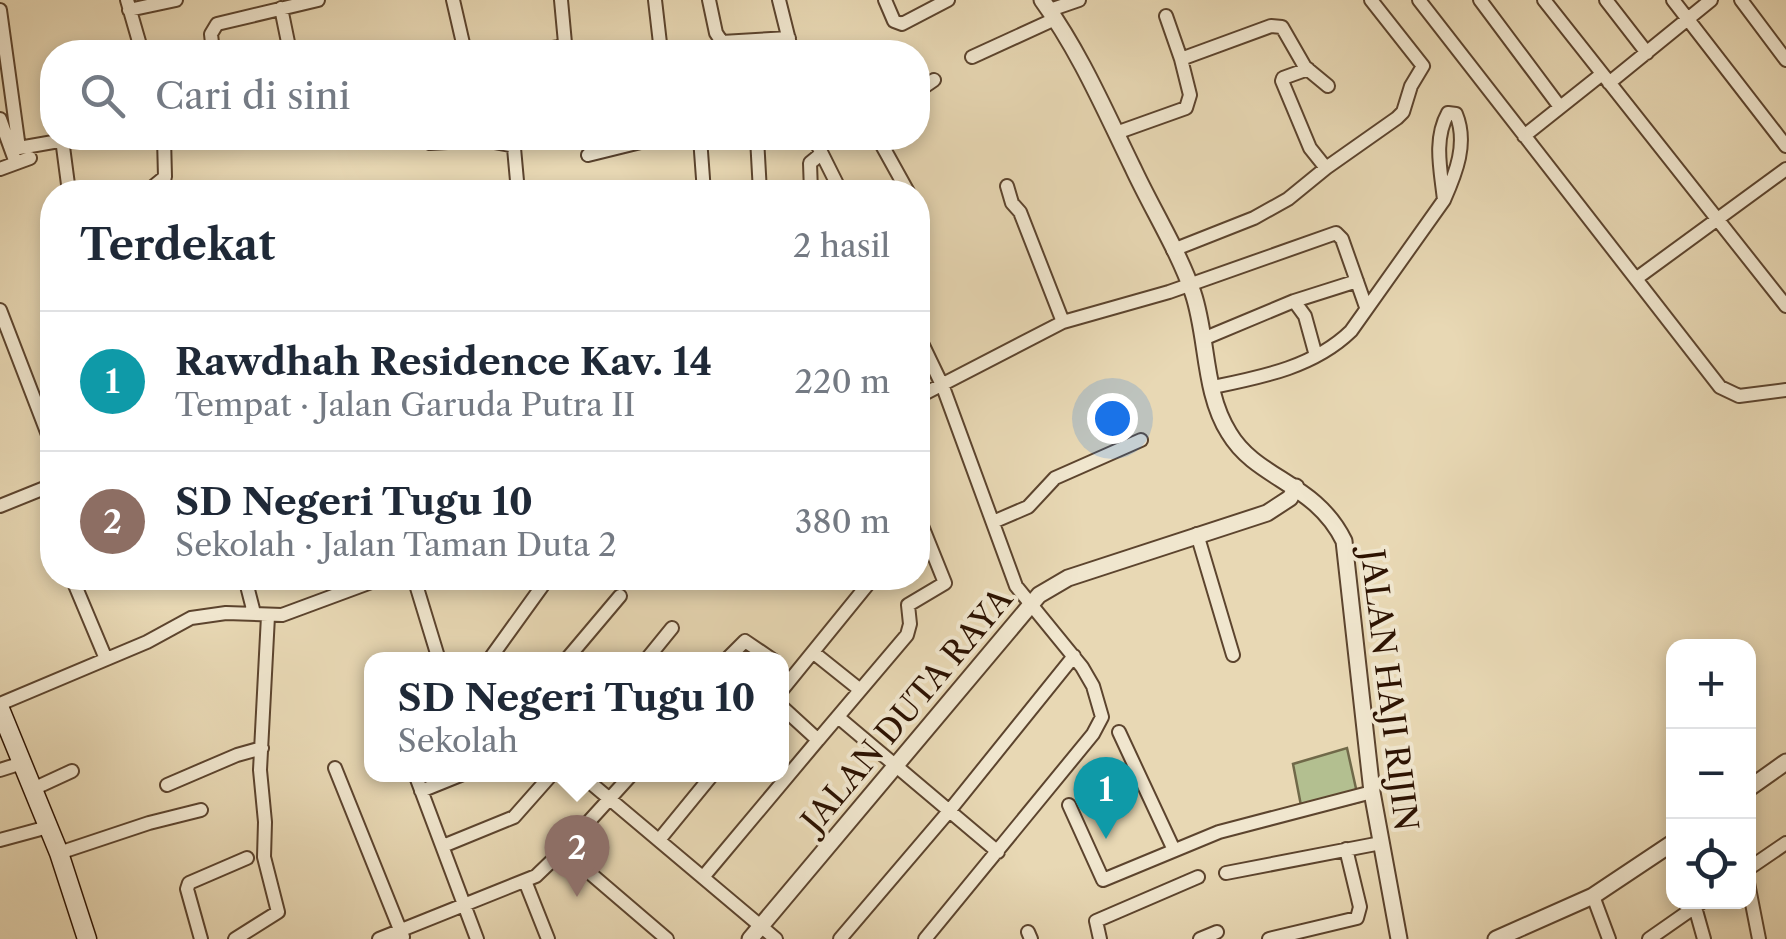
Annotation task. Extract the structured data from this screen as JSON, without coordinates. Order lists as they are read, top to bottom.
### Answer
{
  "streets": {
    "street": ["JALAN HAJI RIJIN", "JALAN DUTA RAYA"]
  },
  "crossings": [
    ["JALAN HAJI RIJIN", "JALAN DUTA RAYA"]
  ],
  "page": {
    "search": "Cari di sini",
    "heading": ["Terdekat", "2 hasil"],
    "list": [
      {
        "mark": "1",
        "name": "Rawdhah Residence Kav. 14",
        "note": "Tempat · Jalan Garuda Putra II",
        "value": "220 m"
      },
      {
        "mark": "2",
        "name": "SD Negeri Tugu 10",
        "note": "Sekolah · Jalan Taman Duta 2",
        "value": "380 m"
      }
    ],
    "map_buttons": ["+", "−"],
    "popup": ["SD Negeri Tugu 10", "Sekolah"],
    "pins": ["1", "2"]
  }
}
